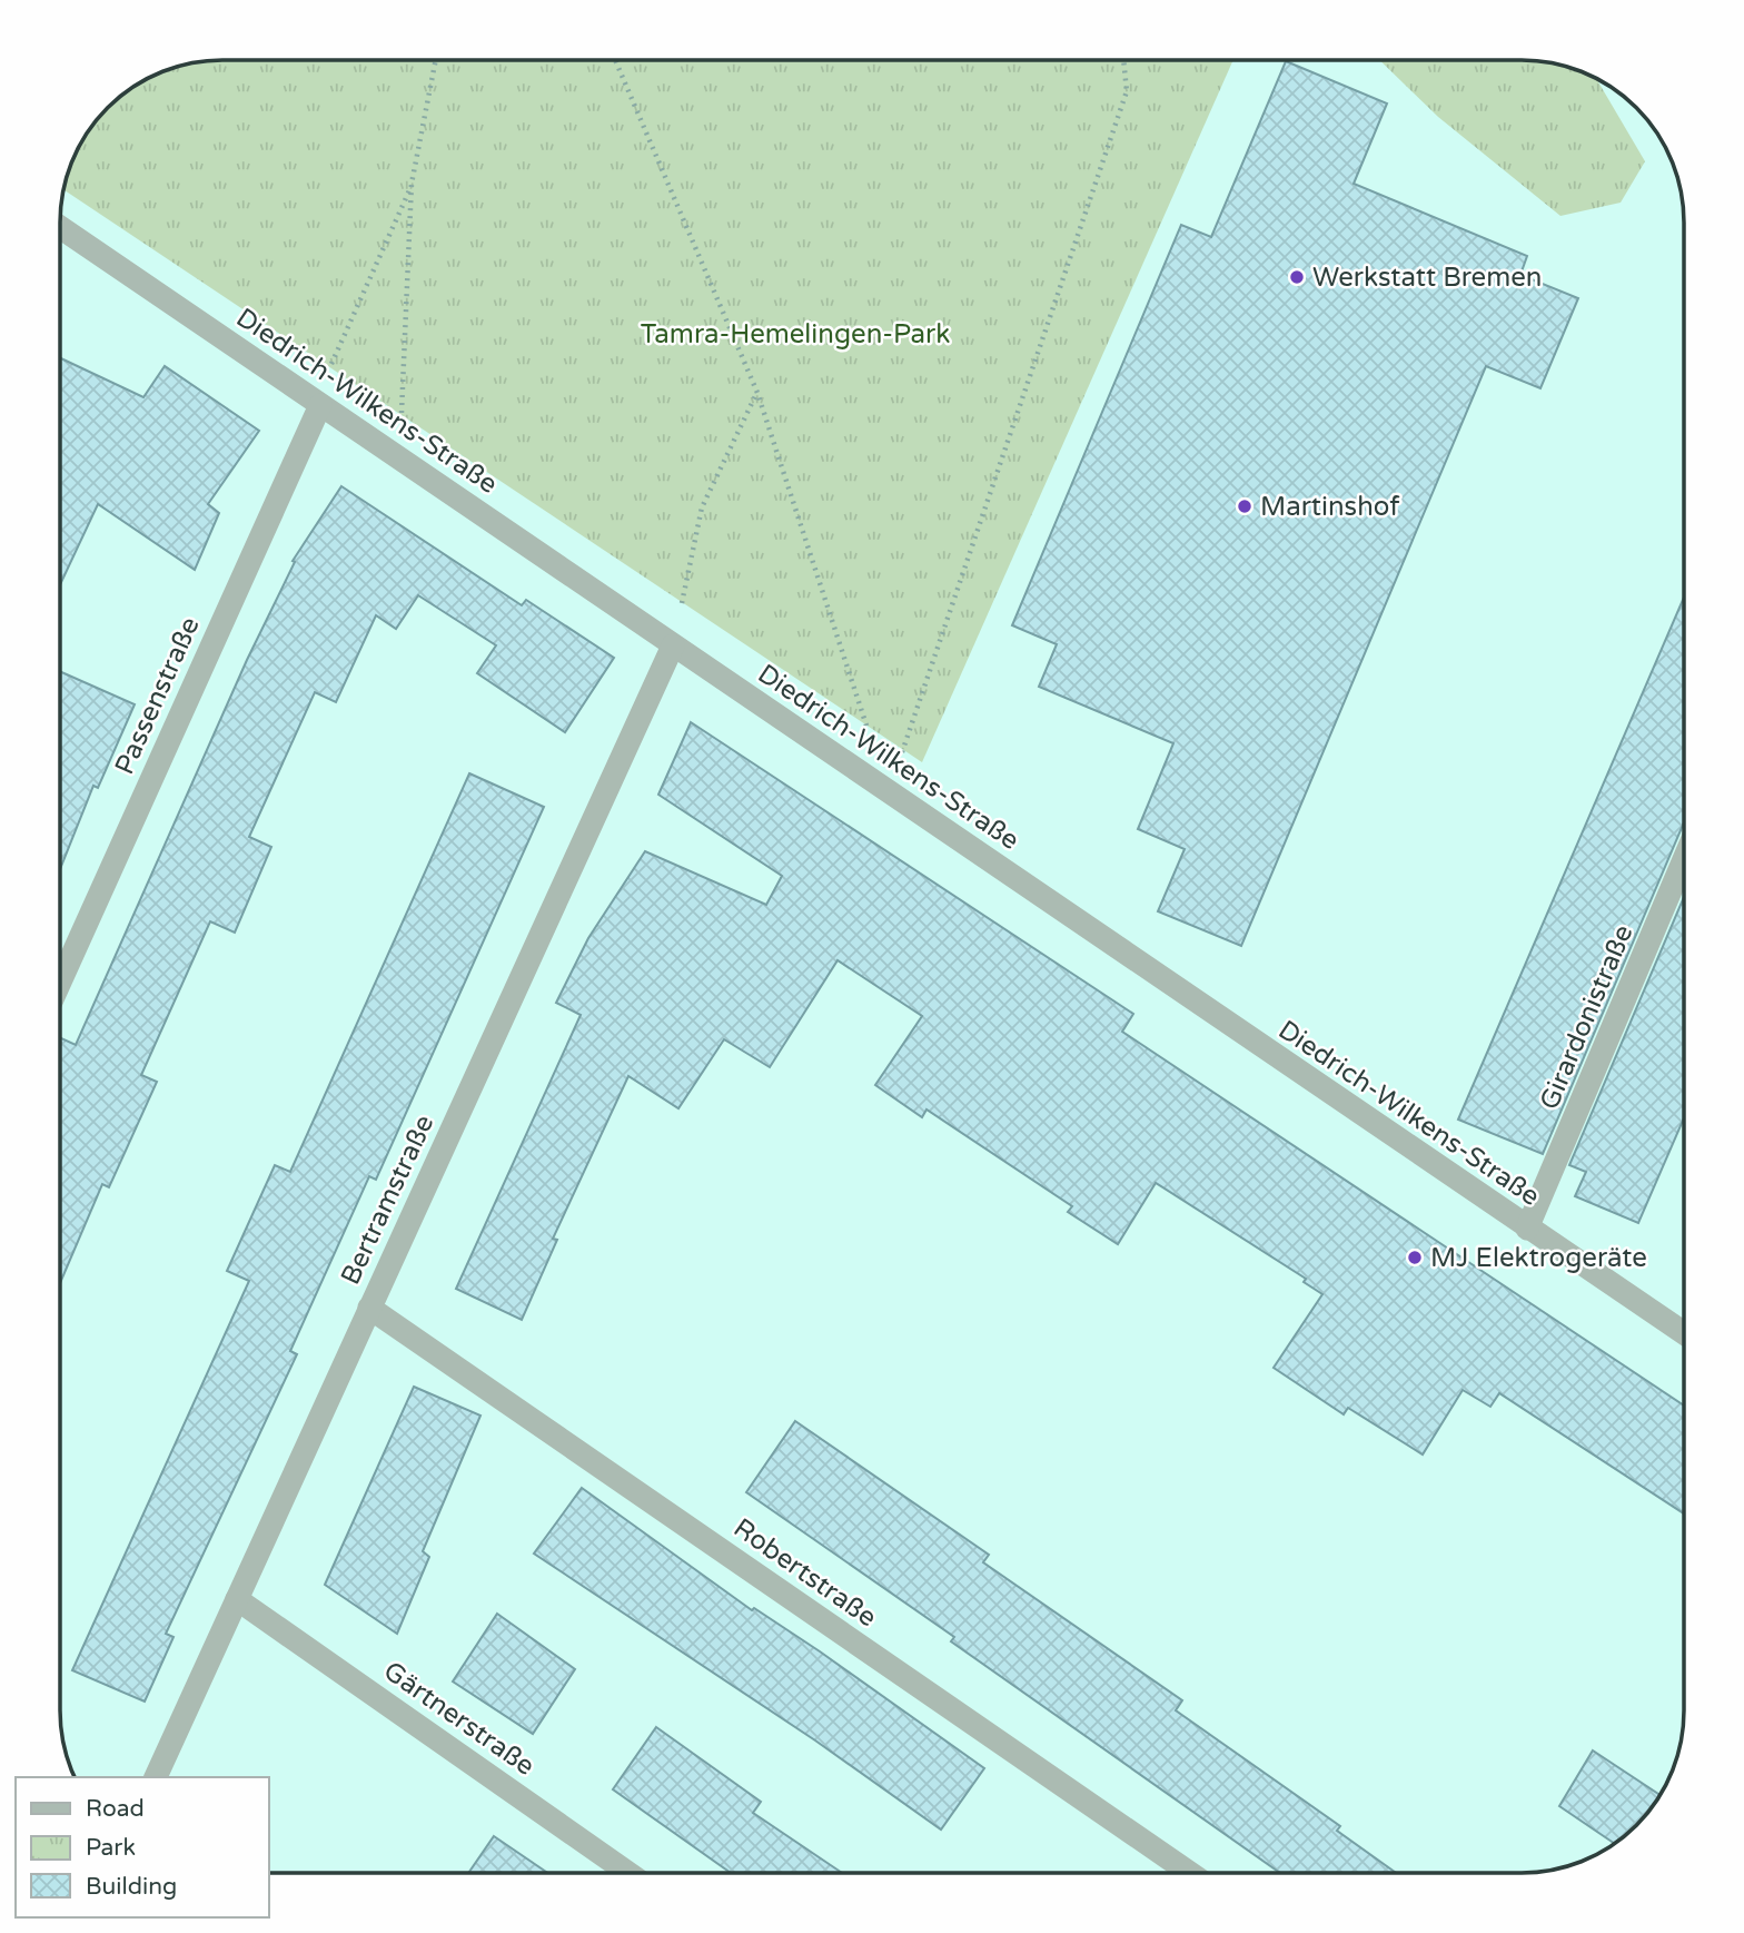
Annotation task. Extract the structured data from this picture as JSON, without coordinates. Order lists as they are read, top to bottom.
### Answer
{
  "streets": {
    "street": [
      "Diedrich-Wilkens-Straße",
      "Passenstraße",
      "Girardonistraße",
      "Bertramstraße",
      "Robertstraße",
      "Gärtnerstraße"
    ]
  },
  "crossings": [
    ["Diedrich-Wilkens-Straße", "Passenstraße"],
    ["Diedrich-Wilkens-Straße", "Girardonistraße"],
    ["Diedrich-Wilkens-Straße", "Bertramstraße"],
    ["Bertramstraße", "Robertstraße"],
    ["Bertramstraße", "Gärtnerstraße"]
  ],
  "parks": ["Tamra-Hemelingen-Park"],
  "places": ["Werkstatt Bremen", "Martinshof", "MJ Elektrogeräte"],
  "legend": ["Road", "Park", "Building"]
}
